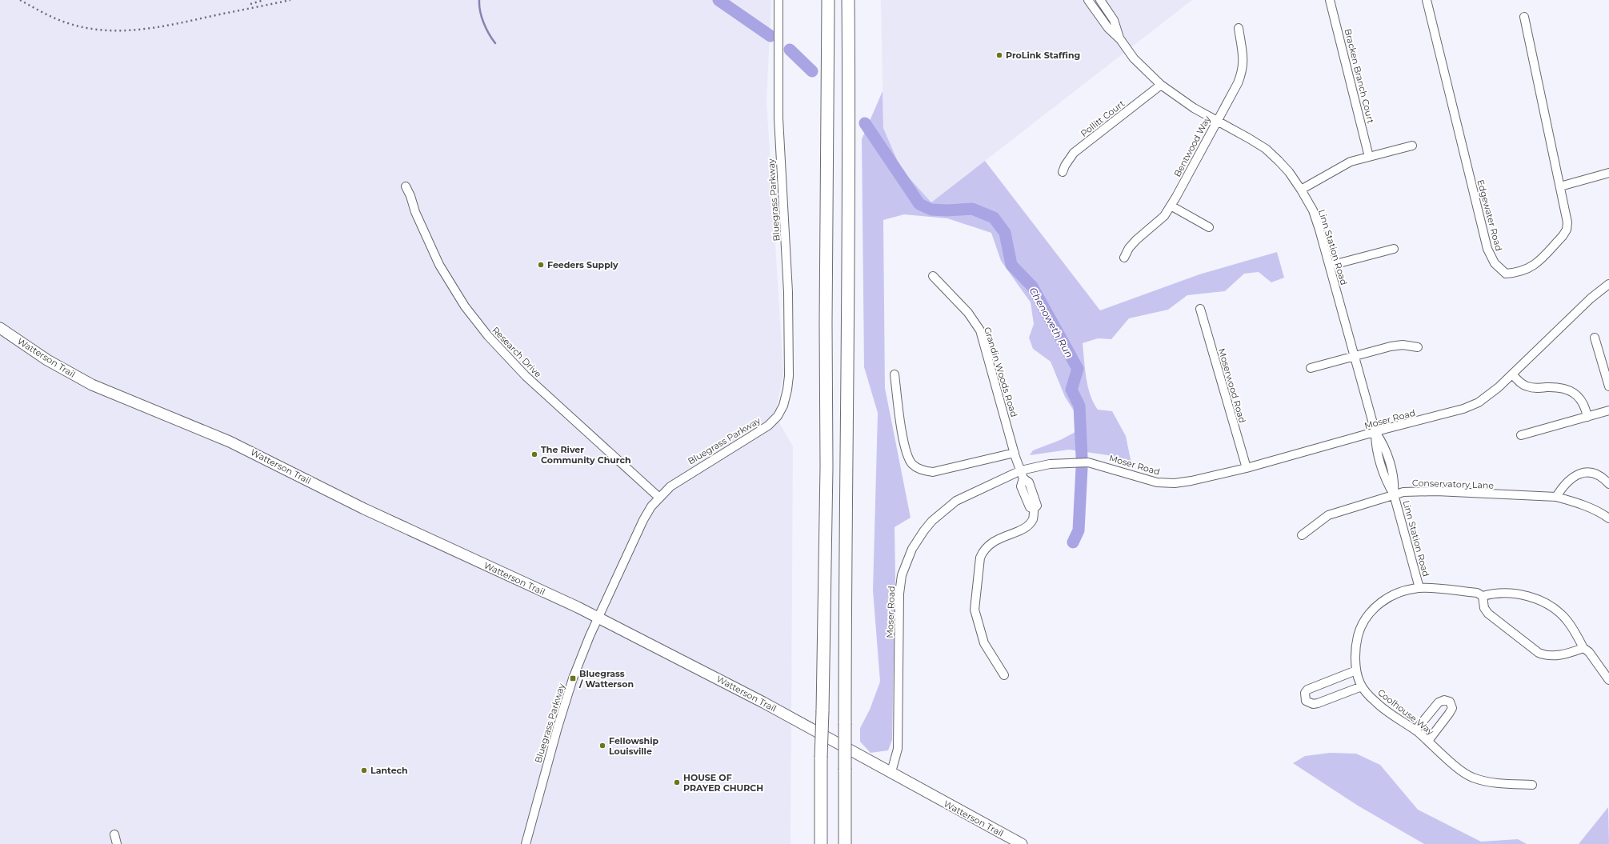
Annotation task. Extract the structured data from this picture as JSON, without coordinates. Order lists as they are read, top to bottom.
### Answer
{
  "streets": {
    "main road": ["Watterson Trail"],
    "street": [
      "Bracken Branch Court",
      "Pollitt Court",
      "Bentwood Way",
      "Bluegrass Parkway",
      "Edgewater Road",
      "Linn Station Road",
      "Research Drive",
      "Grandin Woods Road",
      "Moserwood Road",
      "Moser Road",
      "Conservatory Lane",
      "Coolhouse Way"
    ]
  },
  "crossings": [
    ["Pollitt Court", "Linn Station Road"],
    ["Bentwood Way", "Linn Station Road"],
    ["Bluegrass Parkway", "Research Drive"],
    ["Bluegrass Parkway", "Watterson Trail"],
    ["Linn Station Road", "Moser Road"],
    ["Linn Station Road", "Conservatory Lane"],
    ["Linn Station Road", "Coolhouse Way"],
    ["Watterson Trail", "Moser Road"],
    ["Grandin Woods Road", "Moser Road"],
    ["Moserwood Road", "Moser Road"]
  ],
  "water": ["Chenoweth Run"],
  "places": {
    "other": [
      "ProLink Staffing",
      "Feeders Supply",
      "The River Community Church",
      "Fellowship Louisville",
      "Lantech",
      "HOUSE OF PRAYER CHURCH"
    ],
    "transit": ["Bluegrass / Watterson"]
  }
}
